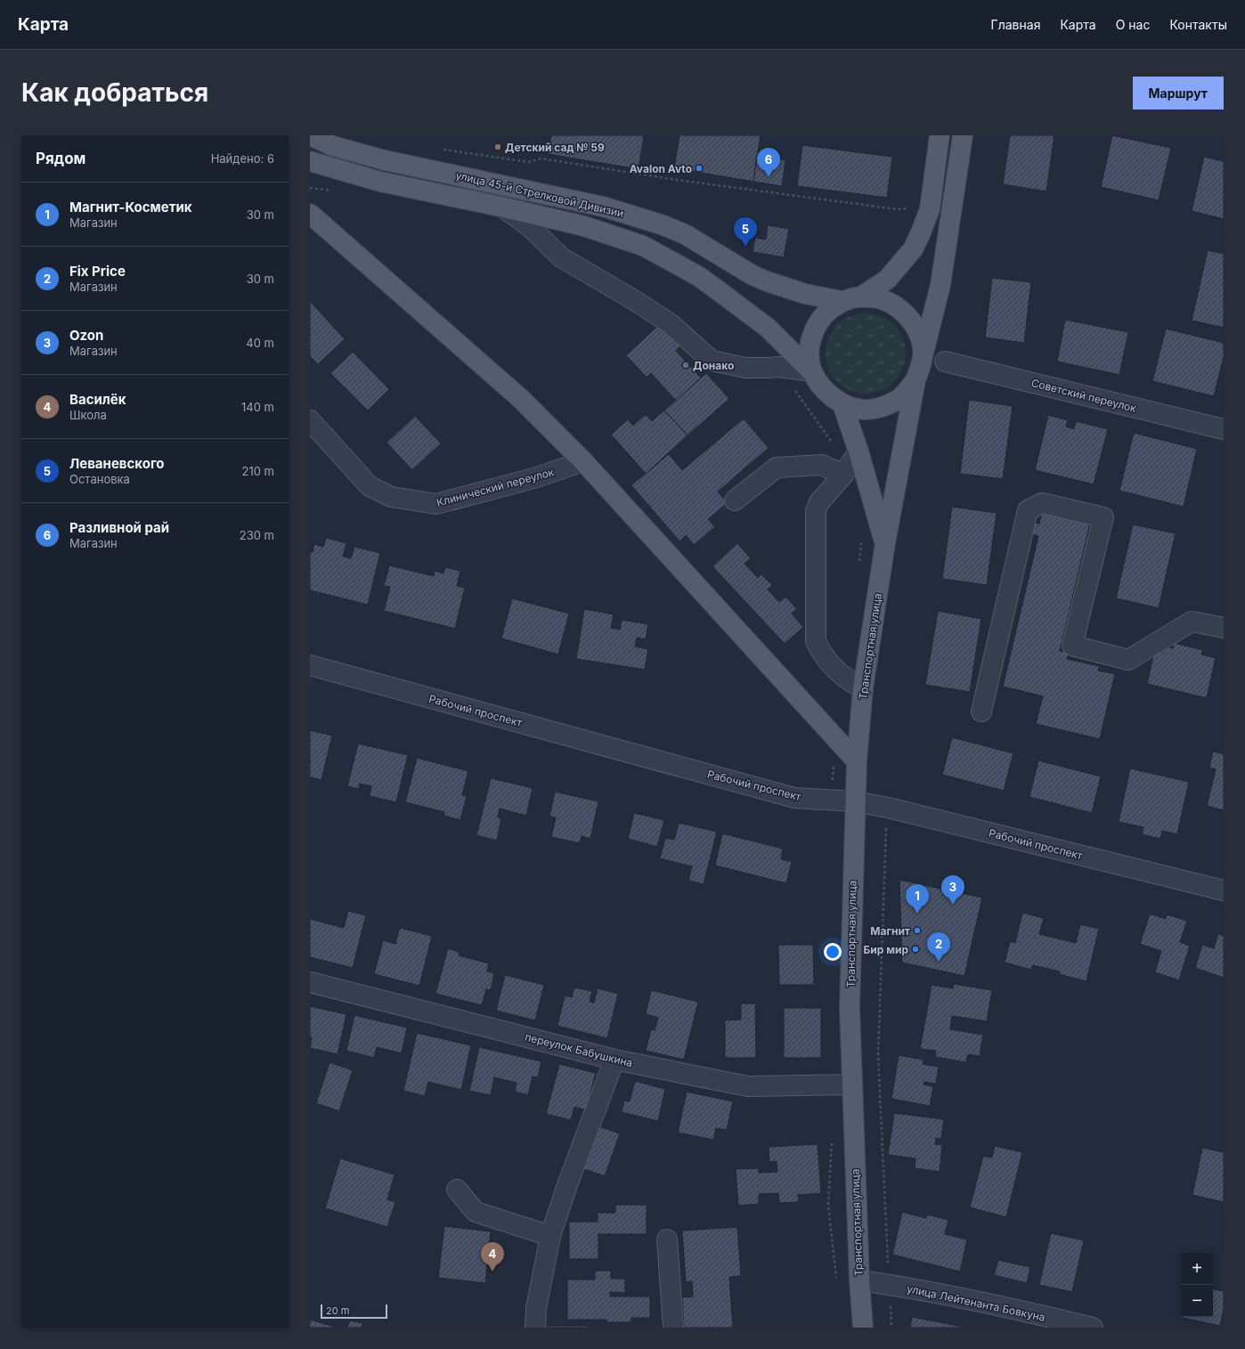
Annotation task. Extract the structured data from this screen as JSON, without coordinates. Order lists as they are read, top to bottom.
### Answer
{
  "streets": {
    "main road": ["улица 45-й Стрелковой Дивизии", "Транспортная улица"],
    "street": [
      "Советский переулок",
      "Клинический переулок",
      "Рабочий проспект",
      "переулок Бабушкина",
      "улица Лейтенанта Бовкуна"
    ]
  },
  "crossings": [
    ["улица 45-й Стрелковой Дивизии", "Транспортная улица"],
    ["Транспортная улица", "Рабочий проспект"],
    ["Транспортная улица", "переулок Бабушкина"],
    ["Транспортная улица", "улица Лейтенанта Бовкуна"]
  ],
  "places": [
    "Детский сад № 59",
    "Avalon Avto",
    "Донако",
    "Магнит",
    "Бир мир"
  ],
  "scale_bar": "20 m",
  "page": {
    "header": "Карта",
    "nav": [
      "Главная",
      "Карта",
      "О нас",
      "Контакты"
    ],
    "buttons": "Маршрут",
    "title": "Как добраться",
    "heading": ["Рядом", "Найдено: 6"],
    "pins": [
      "6",
      "5",
      "3",
      "1",
      "2",
      "4"
    ],
    "list": [
      {
        "mark": "1",
        "name": "Магнит-Косметик",
        "note": "Магазин",
        "value": "30 m"
      },
      {
        "mark": "2",
        "name": "Fix Price",
        "note": "Магазин",
        "value": "30 m"
      },
      {
        "mark": "3",
        "name": "Ozon",
        "note": "Магазин",
        "value": "40 m"
      },
      {
        "mark": "4",
        "name": "Василёк",
        "note": "Школа",
        "value": "140 m"
      },
      {
        "mark": "5",
        "name": "Леваневского",
        "note": "Остановка",
        "value": "210 m"
      },
      {
        "mark": "6",
        "name": "Разливной рай",
        "note": "Магазин",
        "value": "230 m"
      }
    ],
    "map_buttons": ["+", "−"],
    "scale": "20 m"
  }
}
